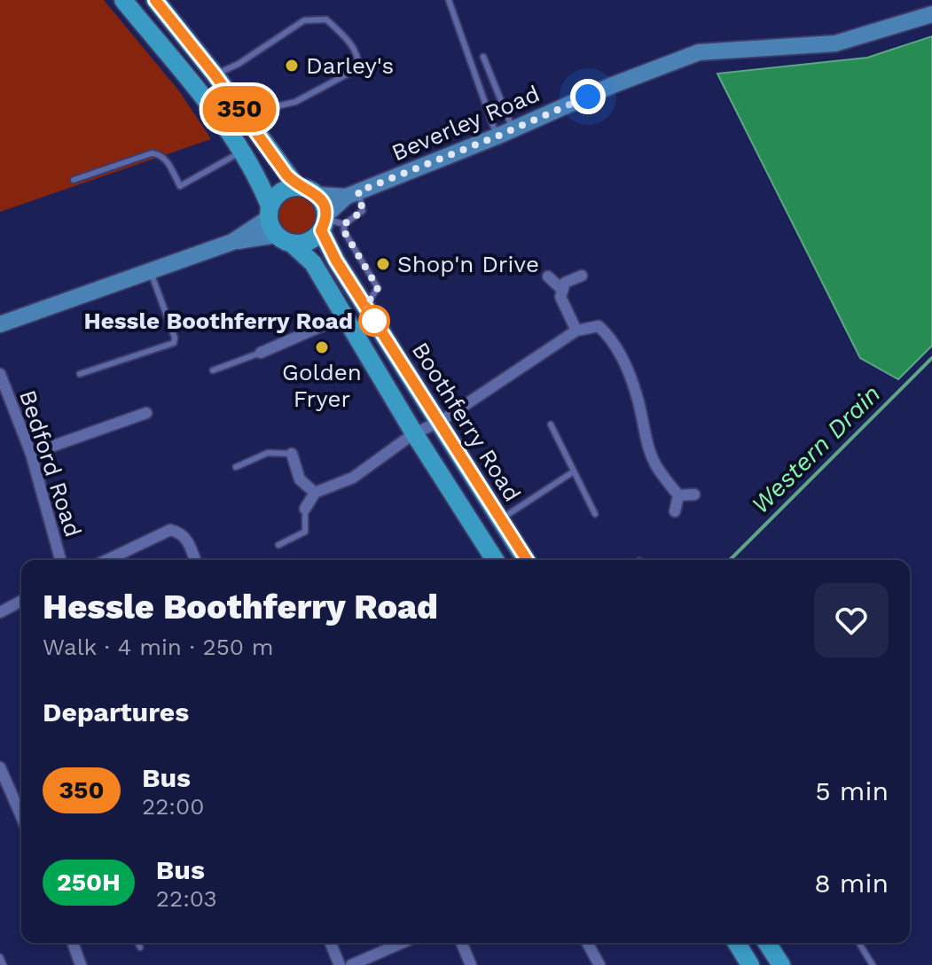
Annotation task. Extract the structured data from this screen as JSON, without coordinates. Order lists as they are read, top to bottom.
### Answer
{
  "streets": {
    "main road": ["Beverley Road", "Boothferry Road"],
    "street": ["Bedford Road"]
  },
  "crossings": [
    ["Beverley Road", "Boothferry Road"]
  ],
  "water": ["Western Drain"],
  "places": [
    "Darley's",
    "Shop'n Drive",
    "Hessle Boothferry Road",
    "Golden Fryer"
  ],
  "lines": ["bus line 350"],
  "page": {
    "on_map": "350",
    "heading": [
      ["Hessle Boothferry Road", "Walk · 4 min · 250 m"],
      "Departures"
    ],
    "list": [
      {
        "mark": "350",
        "name": "Bus",
        "note": "22:00",
        "value": "5 min"
      },
      {
        "mark": "250H",
        "name": "Bus",
        "note": "22:03",
        "value": "8 min"
      }
    ]
  }
}
